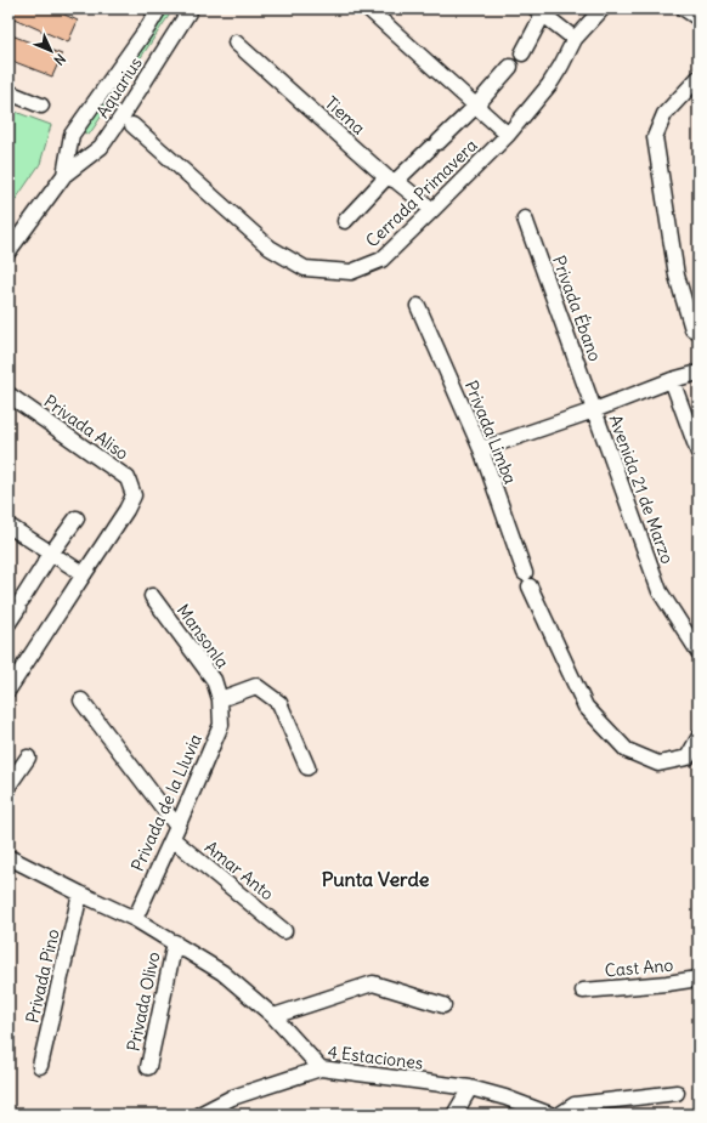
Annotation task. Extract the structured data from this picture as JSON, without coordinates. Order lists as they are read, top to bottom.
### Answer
{
  "streets": {
    "street": [
      "Aquarius",
      "Tiema",
      "Cerrada Primavera",
      "Privada Ébano",
      "Privada Aliso",
      "Privada Limba",
      "Avenida 21 de Marzo",
      "Mansonla",
      "Privada de la Lluvia",
      "Amar Anto",
      "Cast Ano",
      "Privada Pino",
      "Privada Olivo",
      "4 Estaciones"
    ]
  },
  "crossings": [
    ["Tiema", "Cerrada Primavera"],
    ["Privada Ébano", "Avenida 21 de Marzo"],
    ["Mansonla", "Privada de la Lluvia"],
    ["Privada de la Lluvia", "Amar Anto"]
  ],
  "districts": ["Punta Verde"],
  "north": "bottom right"
}
